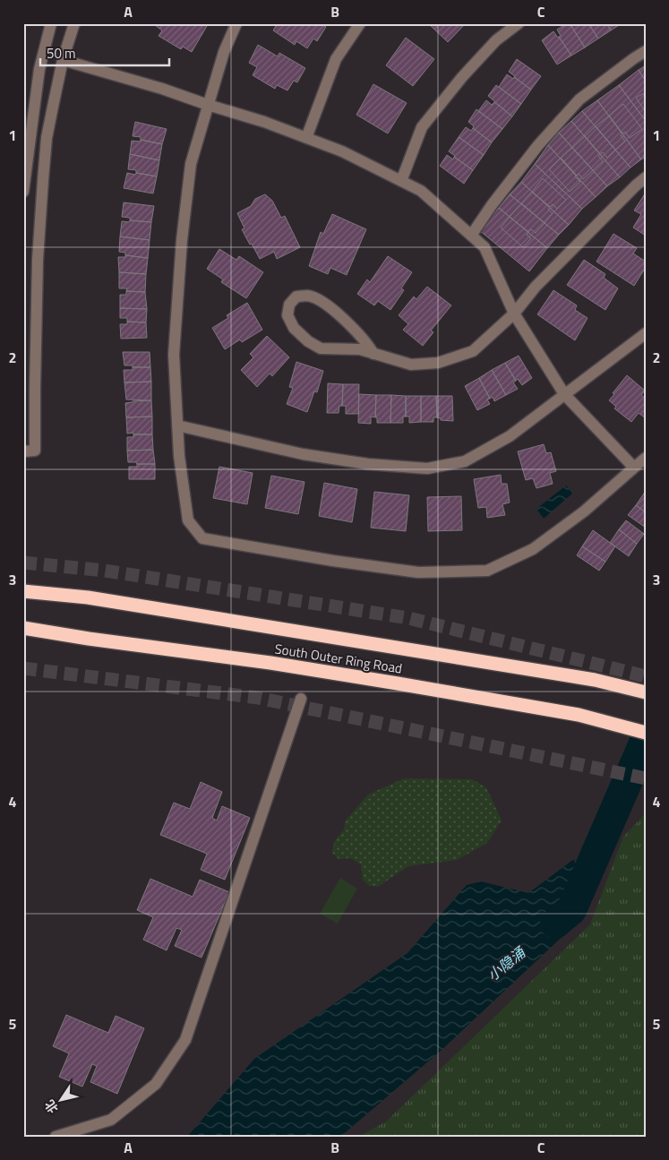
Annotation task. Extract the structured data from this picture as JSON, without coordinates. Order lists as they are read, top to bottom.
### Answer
{
  "streets": {
    "highway": ["South Outer Ring Road"]
  },
  "water": ["小隐涌"],
  "scale_bar": "50 m",
  "north": "bottom left",
  "grid": {
    "columns": ["A", "B", "C"],
    "rows": [
      "1",
      "2",
      "3",
      "4",
      "5"
    ]
  }
}
